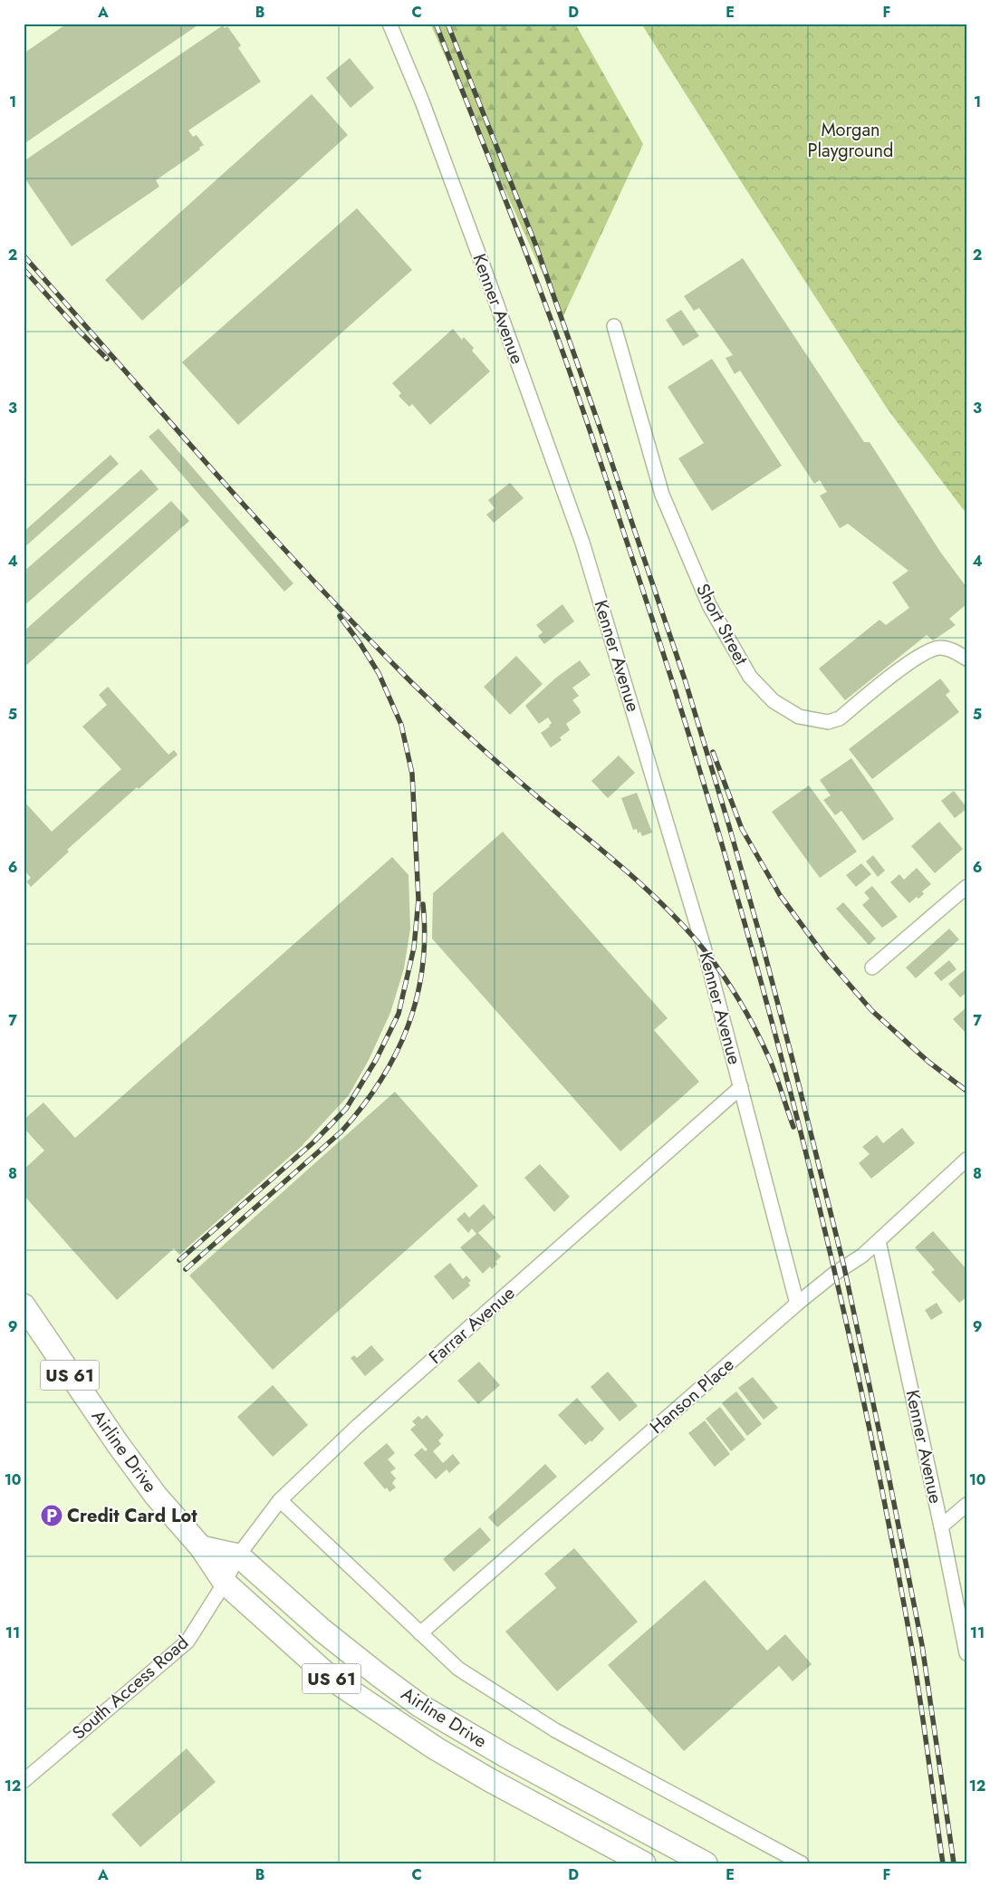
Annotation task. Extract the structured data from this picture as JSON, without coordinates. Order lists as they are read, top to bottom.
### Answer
{
  "streets": {
    "highway": ["US 61", "Airline Drive"],
    "street": [
      "Kenner Avenue",
      "Short Street",
      "Farrar Avenue",
      "Hanson Place",
      "South Access Road"
    ]
  },
  "crossings": [
    ["Kenner Avenue", "Farrar Avenue"],
    ["Kenner Avenue", "Hanson Place"],
    ["Farrar Avenue", "Airline Drive"],
    ["Farrar Avenue", "South Access Road"],
    ["Airline Drive", "South Access Road"]
  ],
  "parks": ["Morgan Playground"],
  "places": {
    "parking": ["Credit Card Lot"]
  },
  "grid": {
    "columns": [
      "A",
      "B",
      "C",
      "D",
      "E",
      "F"
    ],
    "rows": [
      "1",
      "2",
      "3",
      "4",
      "5",
      "6",
      "7",
      "8",
      "9",
      "10",
      "11",
      "12"
    ]
  }
}
